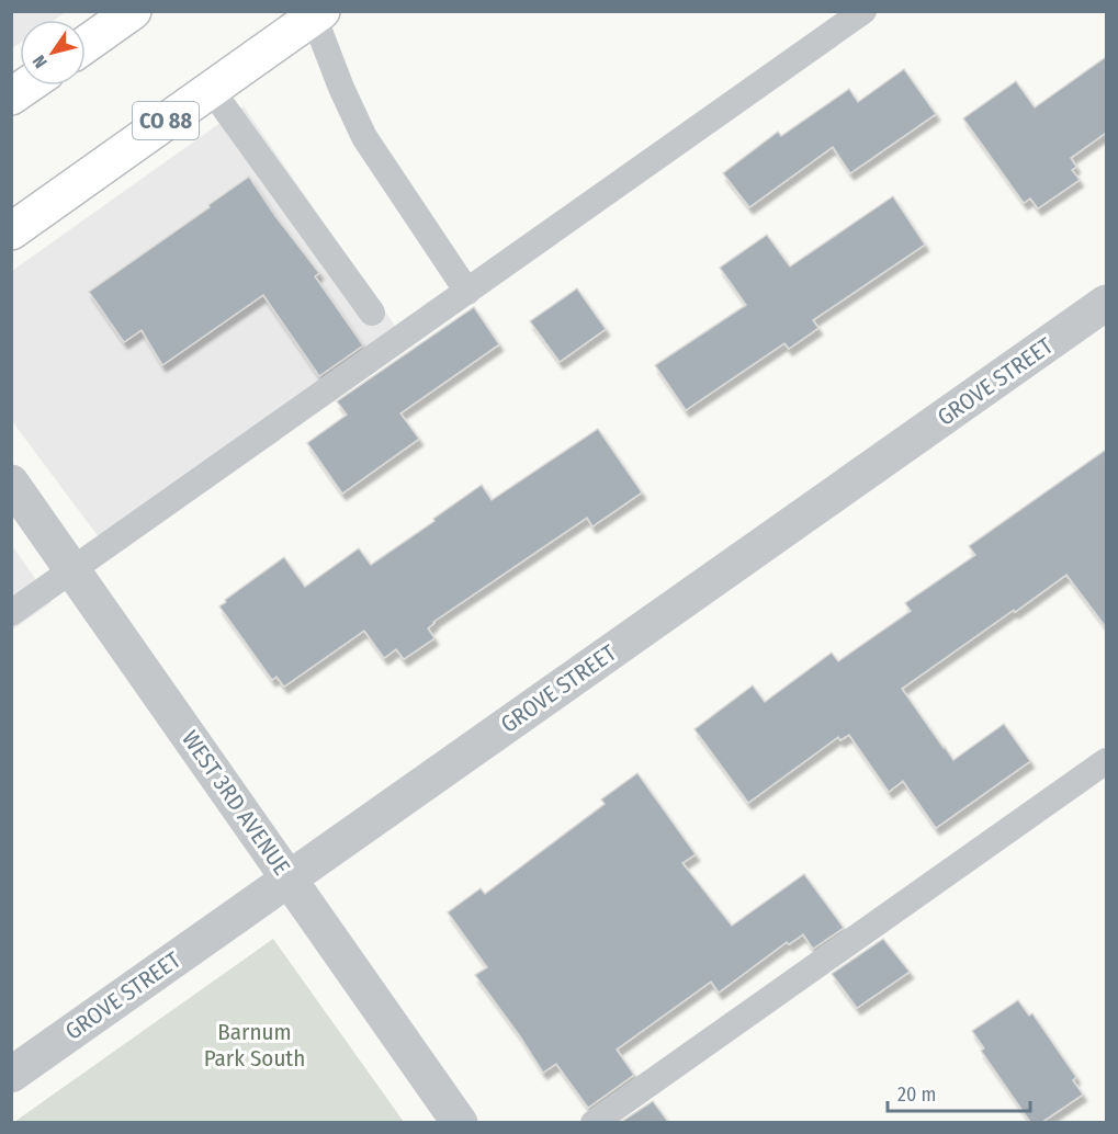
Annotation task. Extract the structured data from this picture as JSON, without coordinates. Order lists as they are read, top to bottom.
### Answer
{
  "streets": {
    "main road": ["CO 88"],
    "street": ["GROVE STREET", "WEST 3RD AVENUE"]
  },
  "crossings": [
    ["GROVE STREET", "WEST 3RD AVENUE"]
  ],
  "parks": ["Barnum Park South"],
  "scale_bar": "20 m",
  "north": "bottom left"
}
